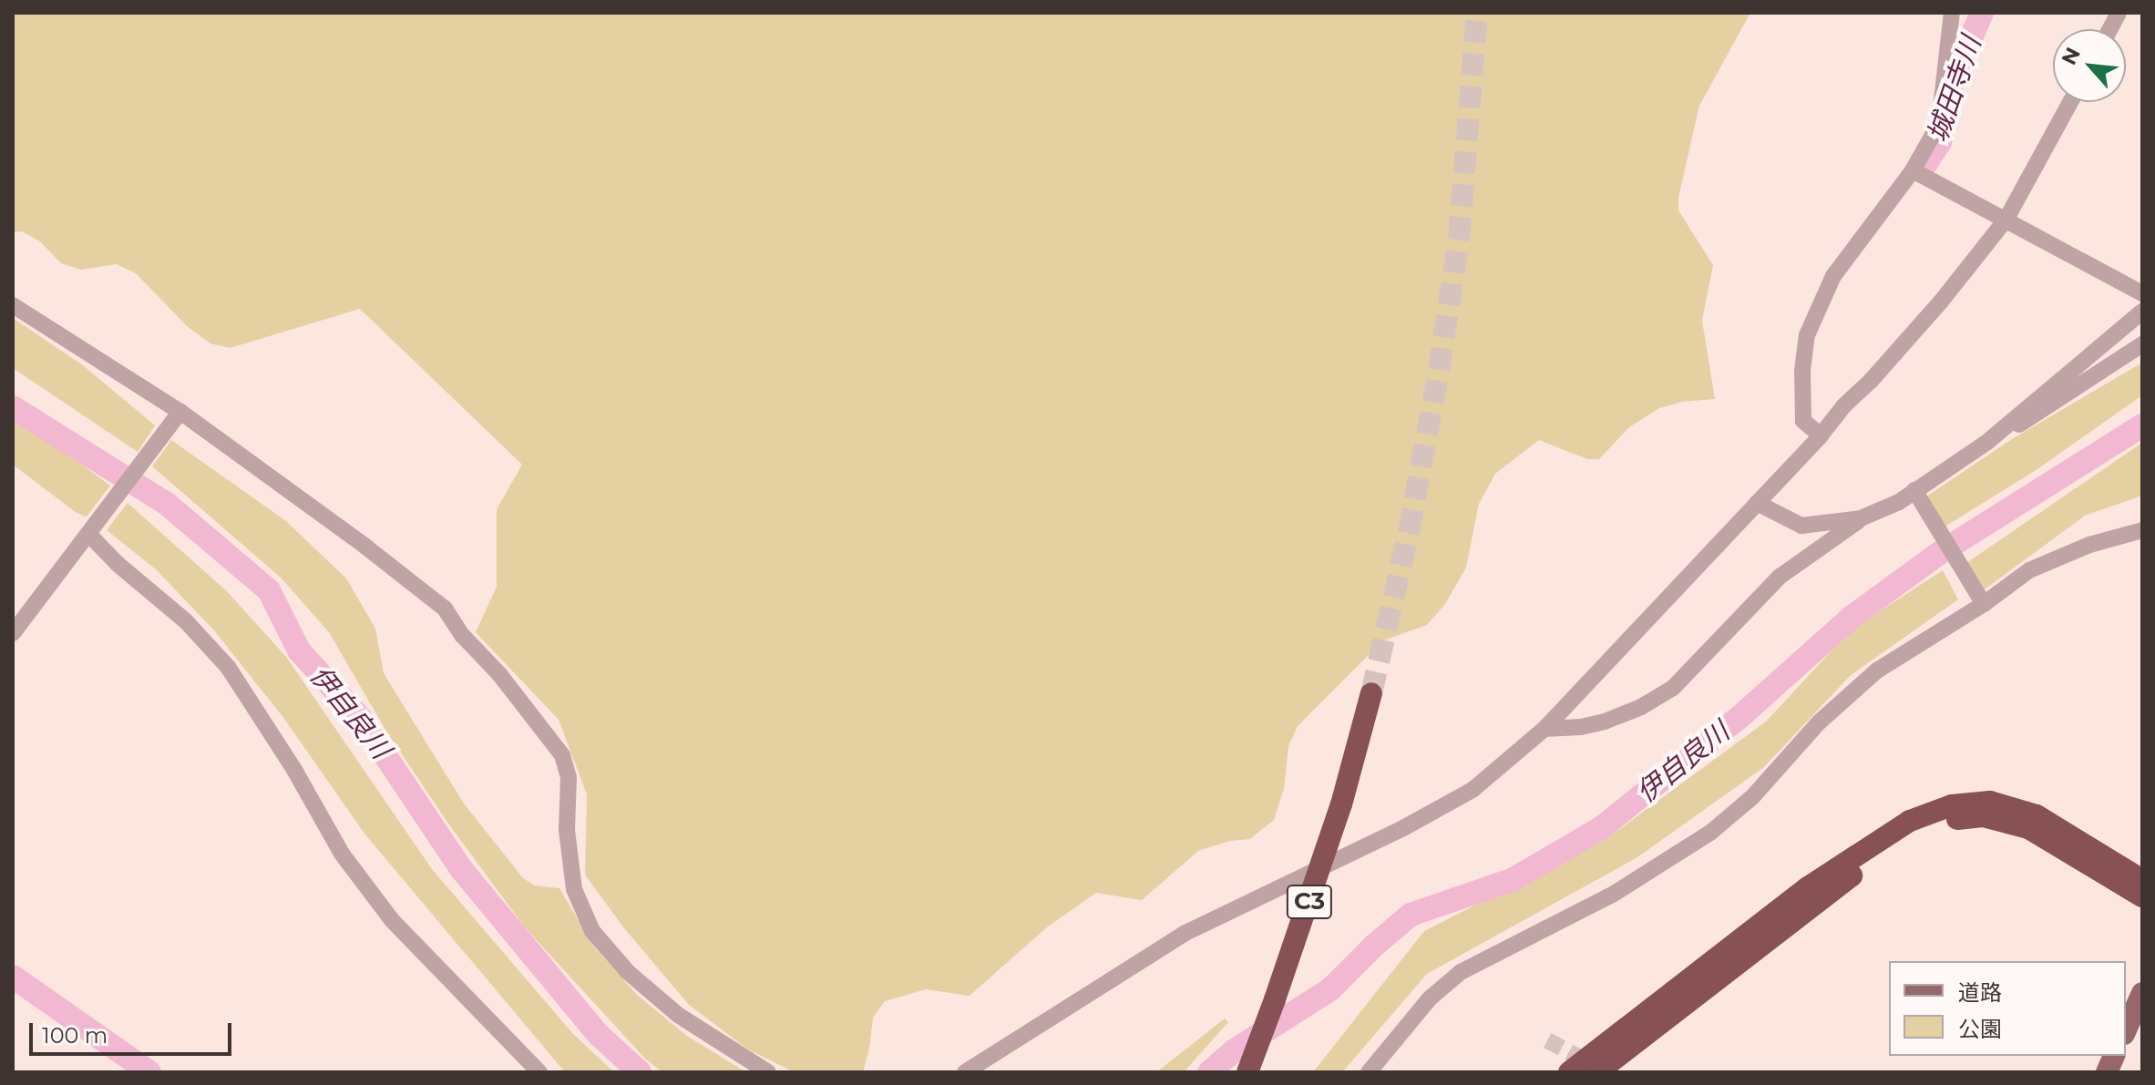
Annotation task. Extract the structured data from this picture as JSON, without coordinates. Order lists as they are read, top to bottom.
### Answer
{
  "streets": {
    "highway": ["C3"]
  },
  "water": ["城田寺川", "伊自良川"],
  "legend": ["道路", "公園"],
  "scale_bar": "100 m",
  "north": "top left"
}
